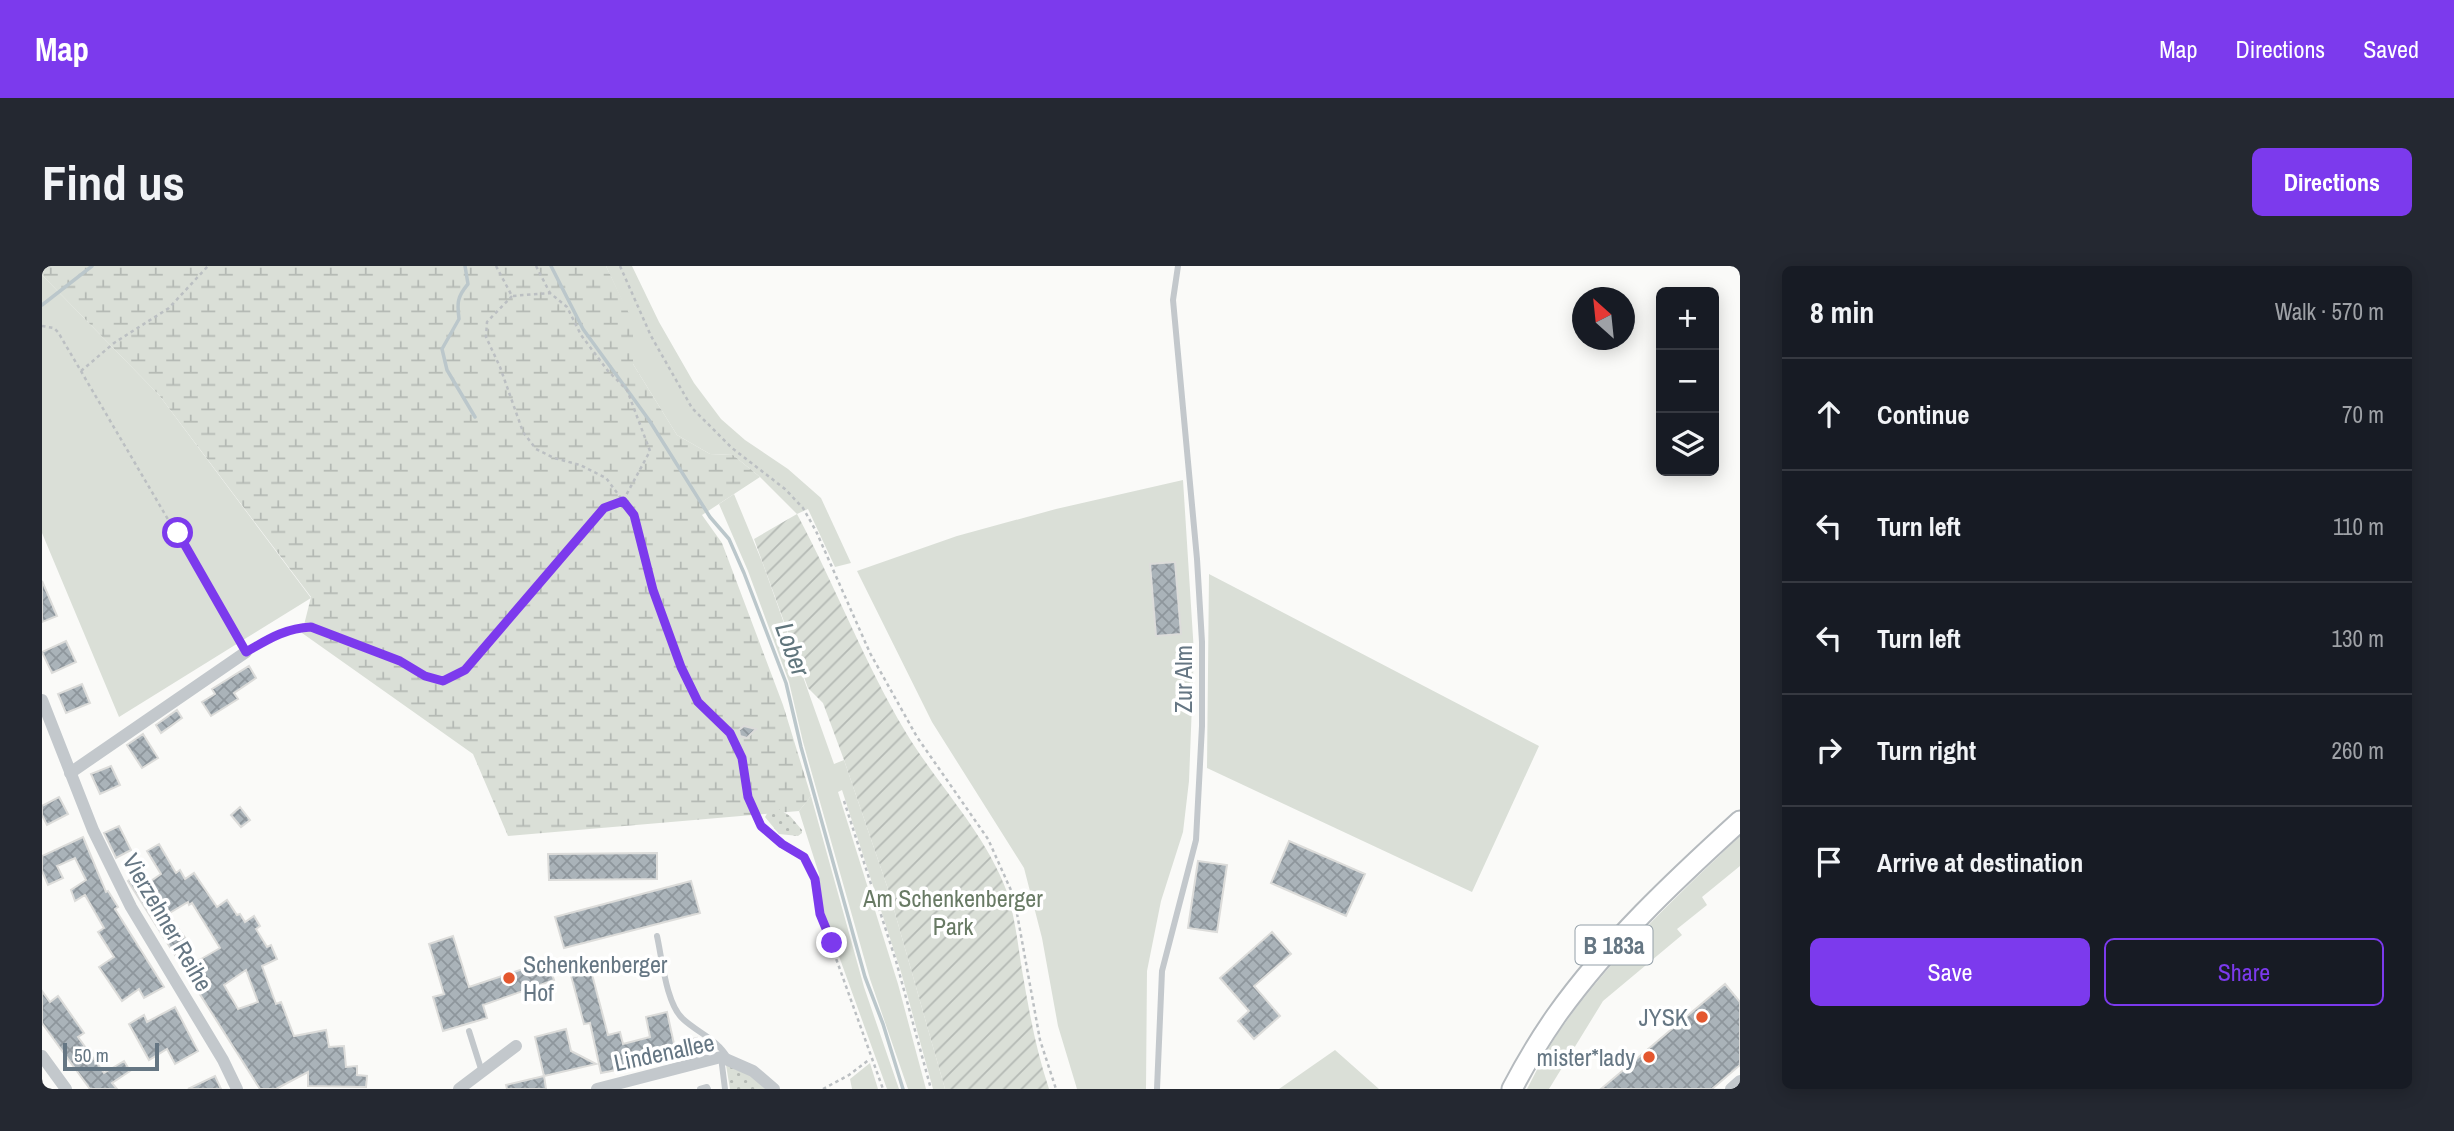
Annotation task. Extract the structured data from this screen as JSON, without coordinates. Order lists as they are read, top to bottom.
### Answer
{
  "streets": {
    "main road": ["B 183a"],
    "street": ["Vierzehner Reihe", "Lindenallee"],
    "lane": ["Zur Alm"]
  },
  "water": ["Lober"],
  "parks": ["Am Schenkenberger Park"],
  "places": ["Schenkenberger Hof", "JYSK", "mister*lady"],
  "scale_bar": "50 m",
  "north": "top left",
  "page": {
    "header": "Map",
    "nav": ["Map", "Directions", "Saved"],
    "buttons": [
      "Directions",
      ["Save", "Share"]
    ],
    "title": "Find us",
    "heading": ["8 min", "Walk · 570 m"],
    "map_buttons": ["+", "−"],
    "list": [
      ["Continue", "70 m"],
      ["Turn left", "110 m"],
      ["Turn left", "130 m"],
      ["Turn right", "260 m"],
      "Arrive at destination"
    ],
    "scale": "50 m"
  }
}
